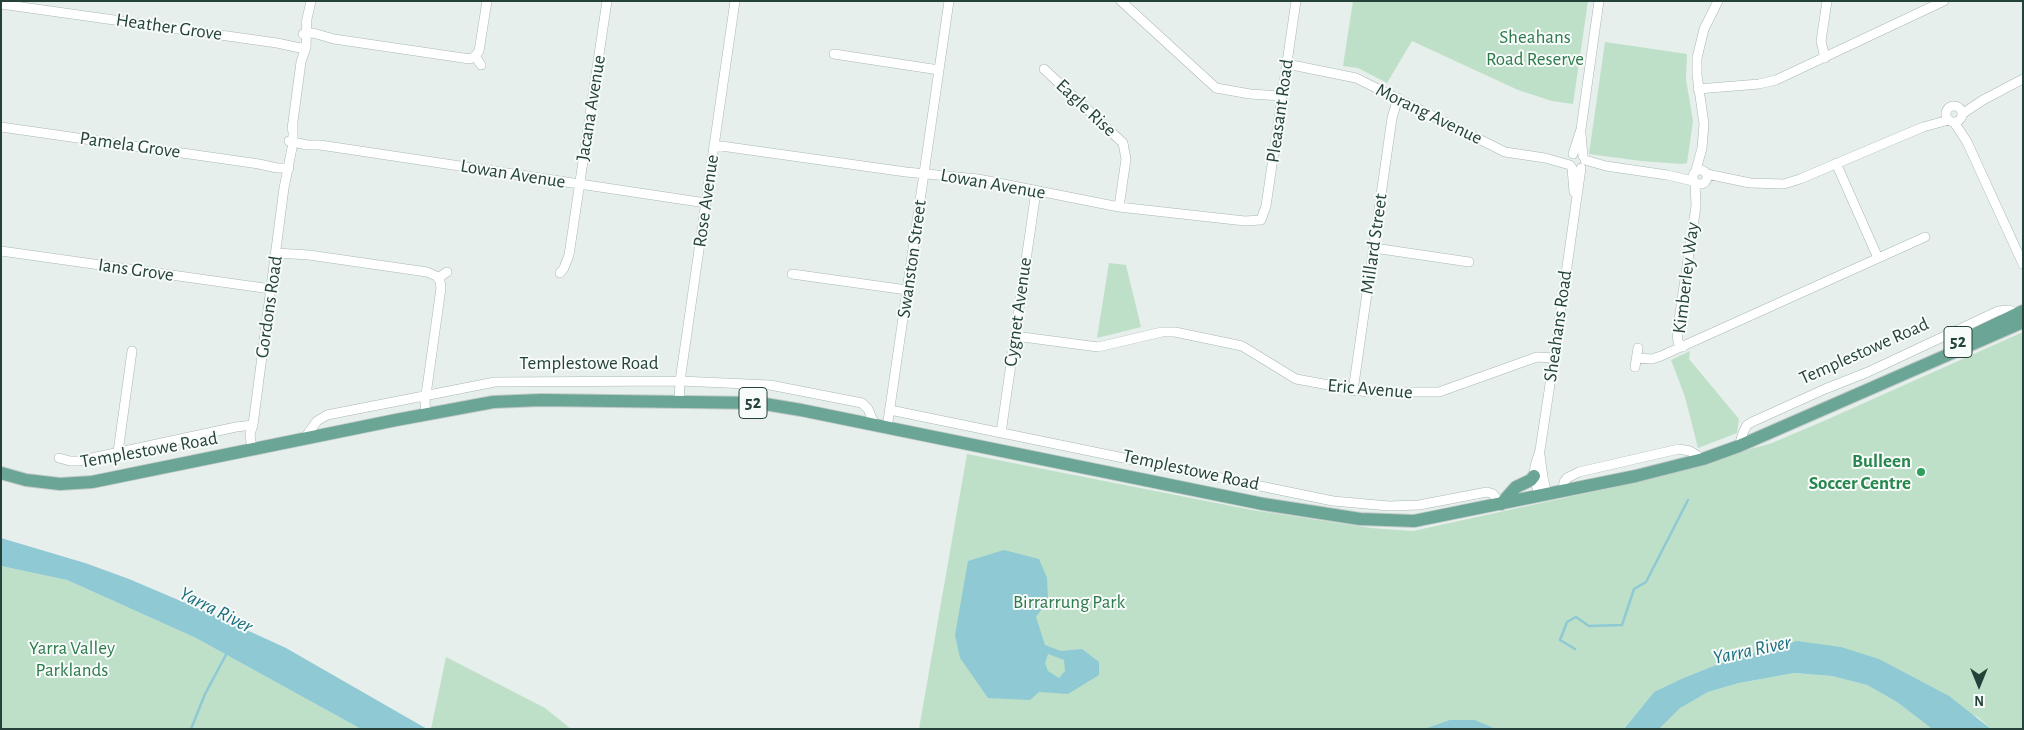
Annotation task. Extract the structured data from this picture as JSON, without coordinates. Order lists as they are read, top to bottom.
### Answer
{
  "streets": {
    "main road": ["52", "Templestowe Road"],
    "street": [
      "Heather Grove",
      "Jacana Avenue",
      "Eagle Rise",
      "Pleasant Road",
      "Morang Avenue",
      "Pamela Grove",
      "Lowan Avenue",
      "Rose Avenue",
      "Millard Street",
      "Swanston Street",
      "Ians Grove",
      "Kimberley Way",
      "Gordons Road",
      "Cygnet Avenue",
      "Sheahans Road",
      "Eric Avenue"
    ]
  },
  "crossings": [
    ["Heather Grove", "Gordons Road"],
    ["Jacana Avenue", "Lowan Avenue"],
    ["Eagle Rise", "Lowan Avenue"],
    ["Pleasant Road", "Morang Avenue"],
    ["Pleasant Road", "Lowan Avenue"],
    ["Morang Avenue", "Millard Street"],
    ["Morang Avenue", "Kimberley Way"],
    ["Morang Avenue", "Sheahans Road"],
    ["Pamela Grove", "Gordons Road"],
    ["Lowan Avenue", "Rose Avenue"],
    ["Lowan Avenue", "Swanston Street"],
    ["Lowan Avenue", "Gordons Road"],
    ["Lowan Avenue", "Cygnet Avenue"],
    ["Rose Avenue", "Templestowe Road"],
    ["Millard Street", "Eric Avenue"],
    ["Swanston Street", "Templestowe Road"],
    ["Ians Grove", "Gordons Road"],
    ["Gordons Road", "Templestowe Road"],
    ["Cygnet Avenue", "Templestowe Road"],
    ["Cygnet Avenue", "Eric Avenue"],
    ["Sheahans Road", "Templestowe Road"],
    ["Sheahans Road", "Eric Avenue"]
  ],
  "water": ["Yarra River"],
  "parks": ["Sheahans Road Reserve", "Birrarrung Park", "Yarra Valley Parklands"],
  "places": ["Bulleen Soccer Centre"],
  "north": "bottom"
}
